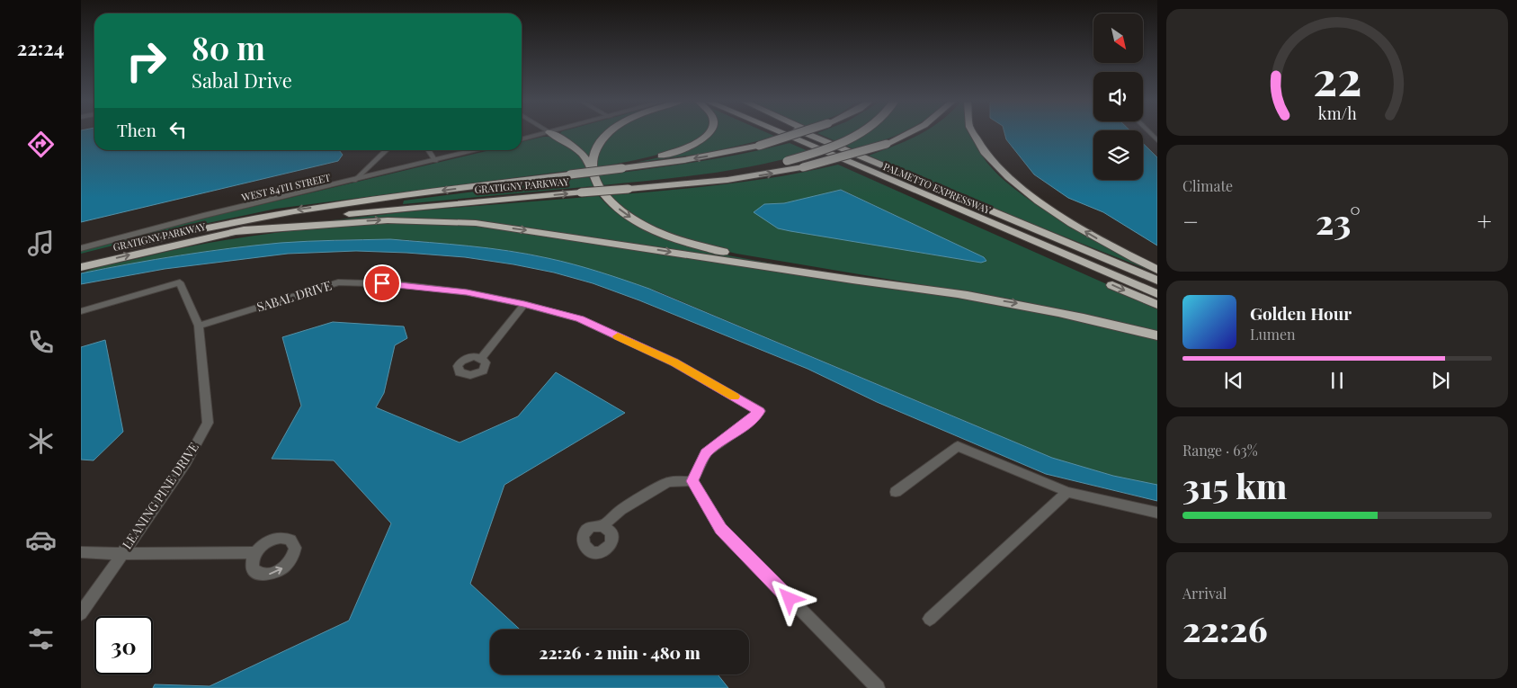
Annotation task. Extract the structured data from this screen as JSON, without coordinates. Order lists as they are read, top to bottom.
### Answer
{
  "streets": {
    "highway": ["GRATIGNY PARKWAY", "PALMETTO EXPRESSWAY"],
    "street": ["WEST 84TH STREET", "SABAL DRIVE", "LEANING PINE DRIVE"]
  },
  "crossings": [
    ["SABAL DRIVE", "LEANING PINE DRIVE"]
  ],
  "north": "bottom right",
  "page": {
    "tabs": "22:24",
    "turn": ["80 m", "Sabal Drive"],
    "then": "Then",
    "tile": [
      "Climate",
      ["Range · 63%", "315 km"],
      ["Arrival", "22:26"]
    ],
    "heat": ["−", "23°", "+"],
    "song": ["Golden Hour", "Lumen"],
    "limit": "30",
    "trip": "22:26 · 2 min · 480 m",
    "gauge": ["22", "km/h"]
  }
}
